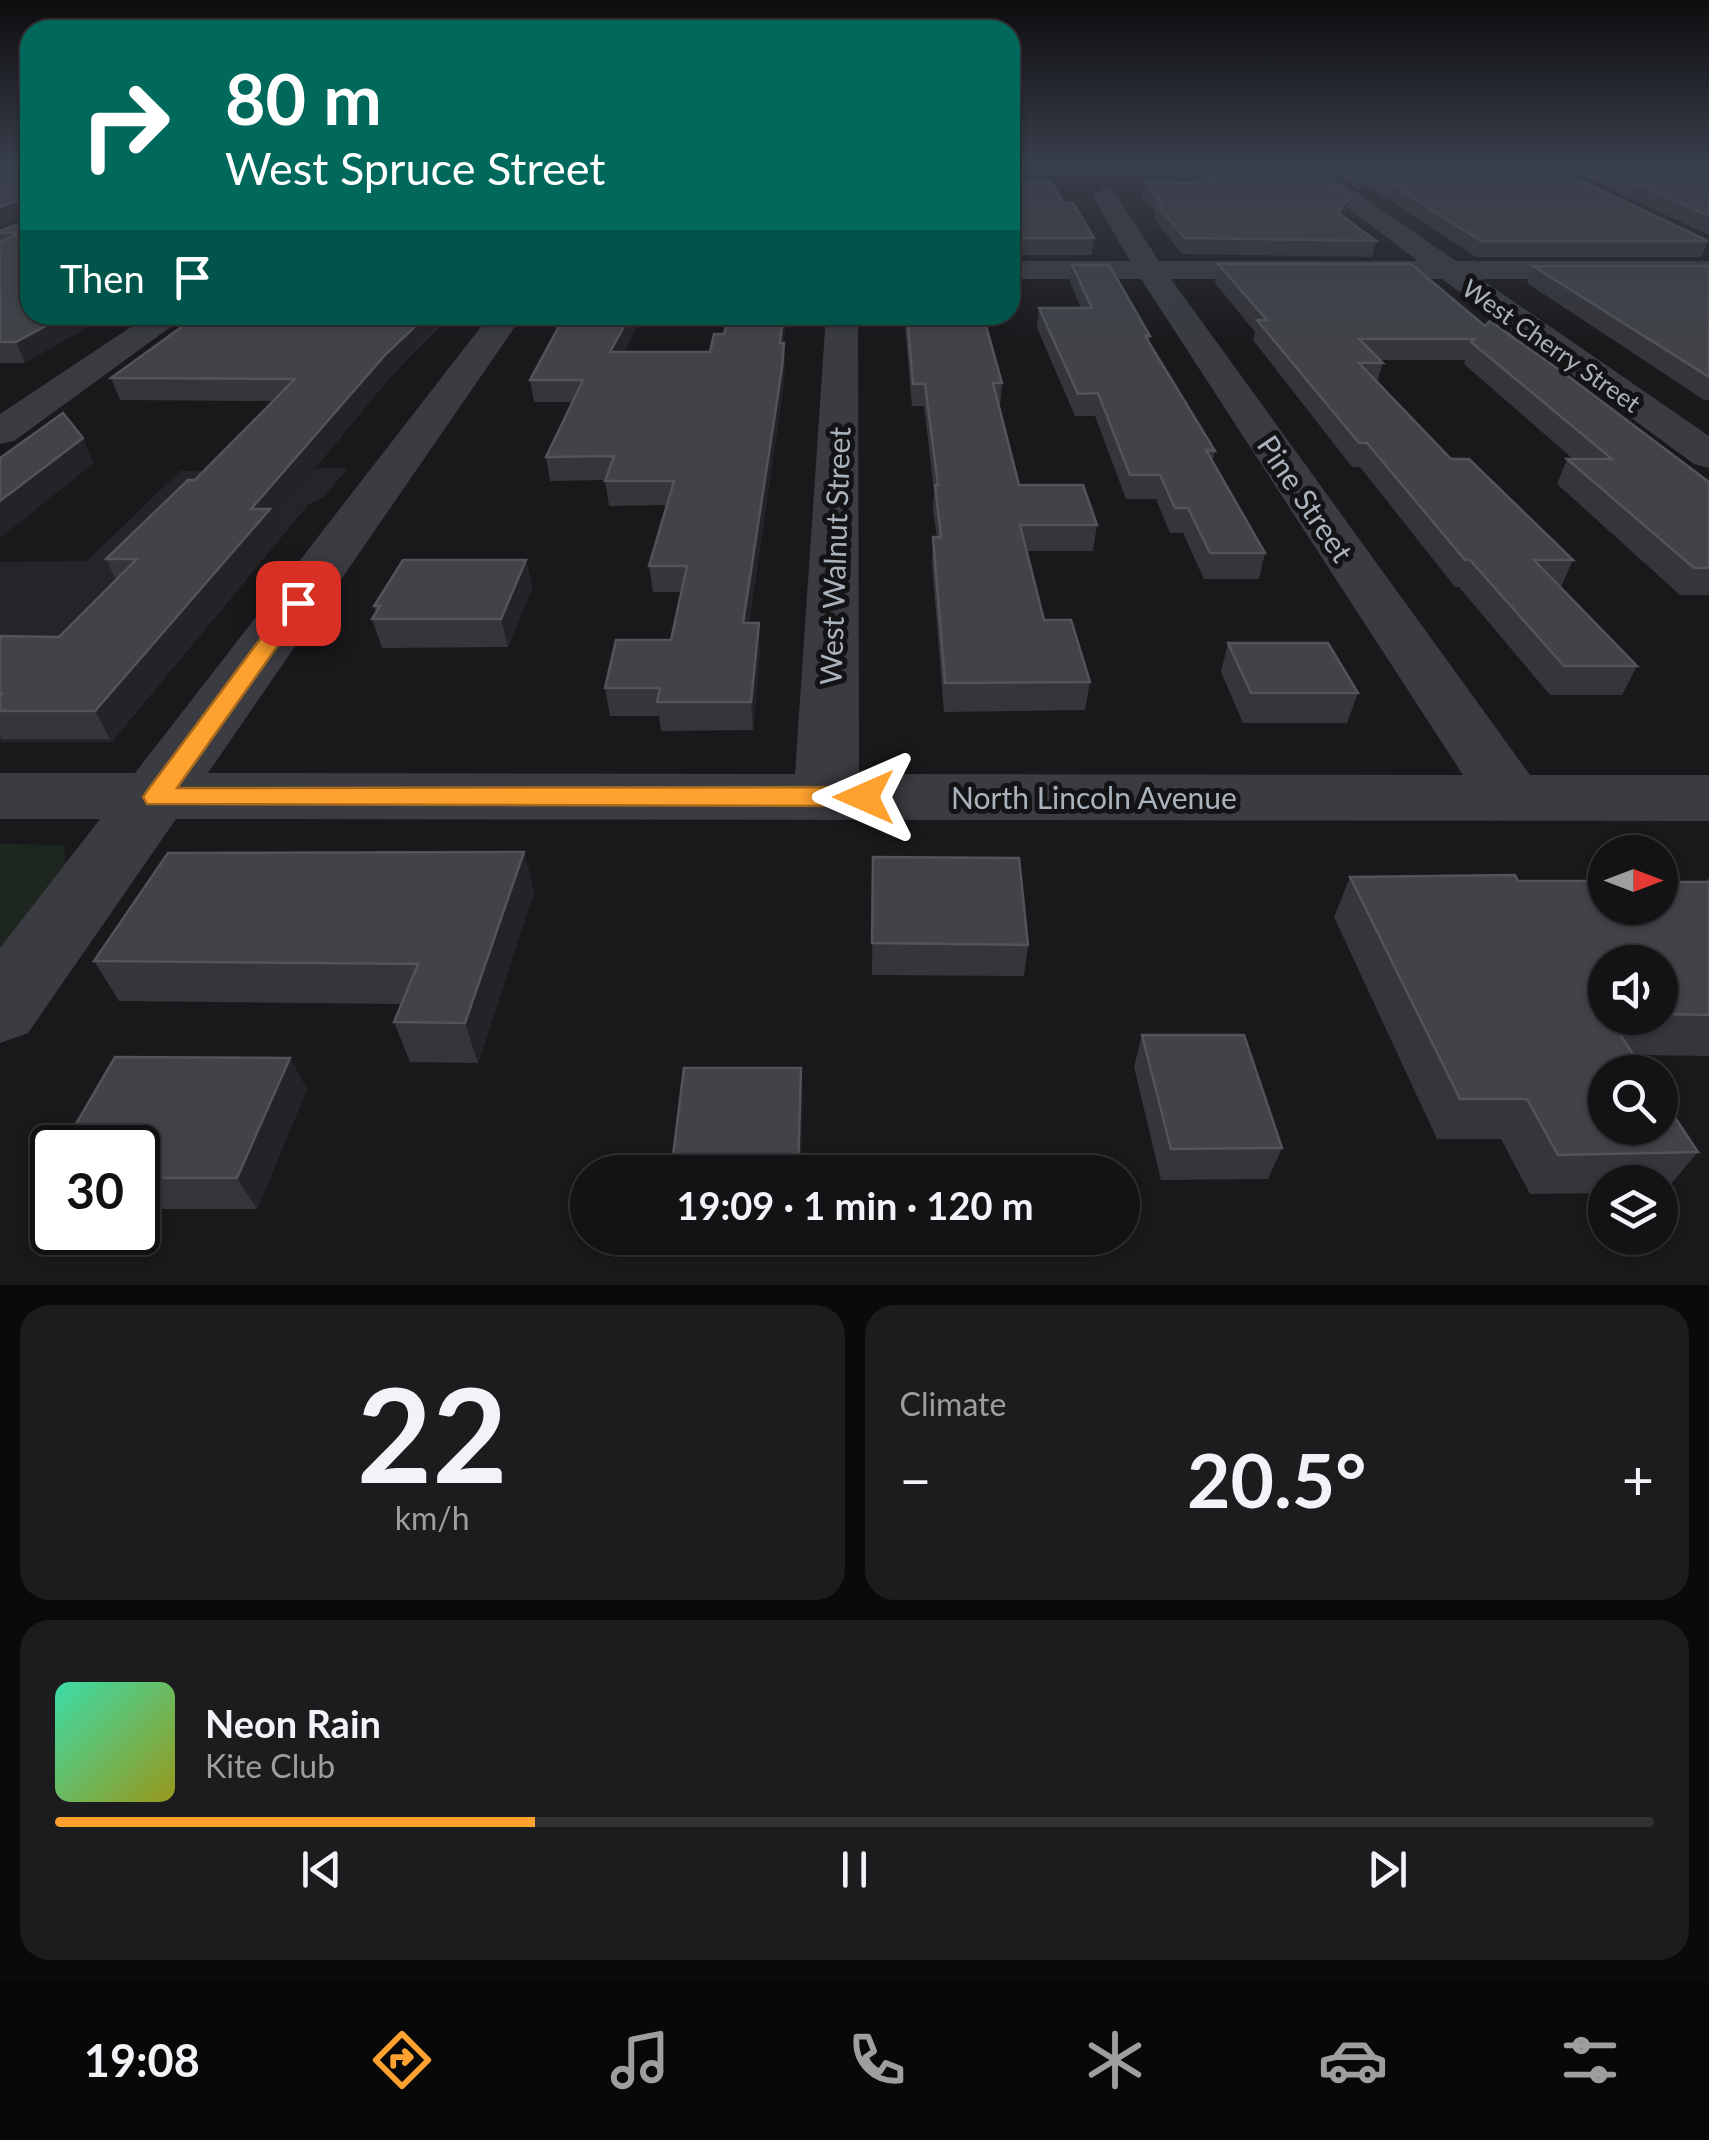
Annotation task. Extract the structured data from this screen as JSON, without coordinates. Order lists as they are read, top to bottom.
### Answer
{
  "streets": {
    "street": [
      "West Cherry Street",
      "Pine Street",
      "West Walnut Street",
      "North Lincoln Avenue"
    ]
  },
  "crossings": [
    ["Pine Street", "North Lincoln Avenue"],
    ["West Walnut Street", "North Lincoln Avenue"]
  ],
  "north": "right",
  "page": {
    "turn": ["80 m", "West Spruce Street"],
    "then": "Then",
    "limit": "30",
    "trip": "19:09 · 1 min · 120 m",
    "tile": [
      ["22", "km/h"],
      "Climate"
    ],
    "heat": ["−", "20.5°", "+"],
    "song": ["Neon Rain", "Kite Club"],
    "tabs": "19:08"
  }
}
